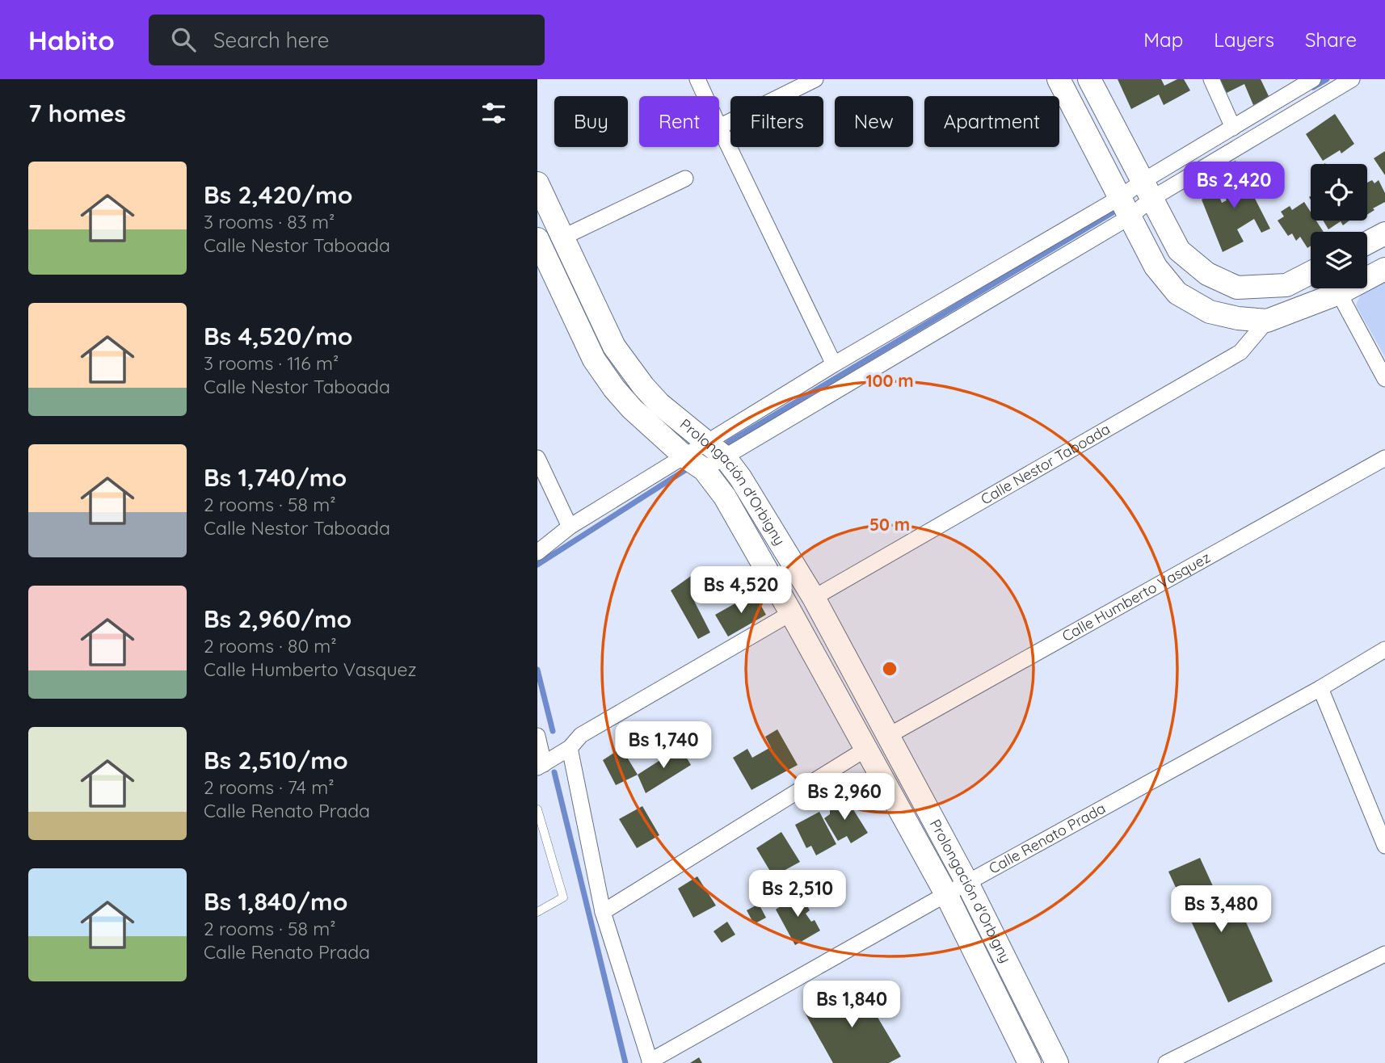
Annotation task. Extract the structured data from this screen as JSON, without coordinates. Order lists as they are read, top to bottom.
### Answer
{
  "streets": {
    "main road": ["Prolongación d'Orbigny"],
    "street": ["Calle Nestor Taboada", "Calle Humberto Vasquez", "Calle Renato Prada"]
  },
  "crossings": [
    ["Calle Nestor Taboada", "Prolongación d'Orbigny"],
    ["Prolongación d'Orbigny", "Calle Humberto Vasquez"],
    ["Prolongación d'Orbigny", "Calle Renato Prada"]
  ],
  "page": {
    "header": "Habito",
    "search": "Search here",
    "nav": ["Map", "Layers", "Share"],
    "heading": "7 homes",
    "chip": [
      "Buy",
      "Rent",
      "Filters",
      "New",
      "Apartment"
    ],
    "list": [
      {
        "name": "Bs 2,420/mo",
        "note": "3 rooms · 83 m² · Calle Nestor Taboada"
      },
      {
        "name": "Bs 4,520/mo",
        "note": "3 rooms · 116 m² · Calle Nestor Taboada"
      },
      {
        "name": "Bs 1,740/mo",
        "note": "2 rooms · 58 m² · Calle Nestor Taboada"
      },
      {
        "name": "Bs 2,960/mo",
        "note": "2 rooms · 80 m² · Calle Humberto Vasquez"
      },
      {
        "name": "Bs 2,510/mo",
        "note": "2 rooms · 74 m² · Calle Renato Prada"
      },
      {
        "name": "Bs 1,840/mo",
        "note": "2 rooms · 58 m² · Calle Renato Prada"
      }
    ],
    "price": [
      "Bs 2,420",
      "Bs 4,520",
      "Bs 1,740",
      "Bs 2,960",
      "Bs 2,510",
      "Bs 3,480",
      "Bs 1,840"
    ]
  },
  "rings": ["100 m", "50 m"]
}
